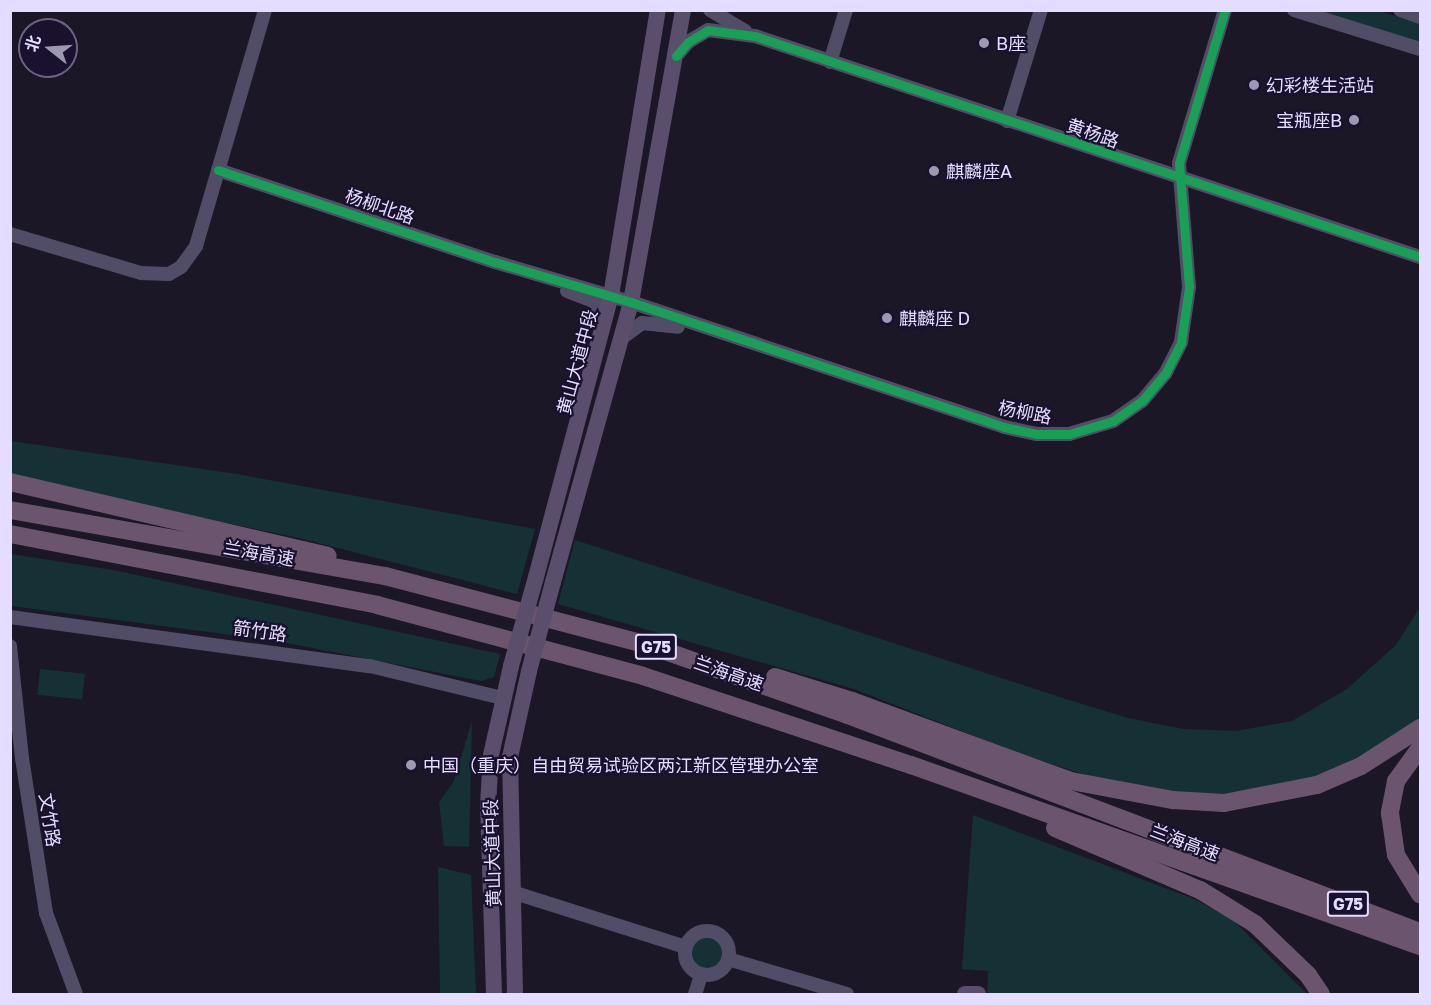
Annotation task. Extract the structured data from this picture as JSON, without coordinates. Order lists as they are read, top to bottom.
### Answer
{
  "streets": {
    "highway": ["兰海高速", "G75"],
    "main road": ["黄山大道中段"],
    "street": [
      "黄杨路",
      "杨柳北路",
      "杨柳路",
      "箭竹路",
      "文竹路"
    ]
  },
  "crossings": [
    ["黄杨路", "杨柳路"],
    ["杨柳北路", "杨柳路"],
    ["黄山大道中段", "杨柳路"],
    ["黄山大道中段", "箭竹路"],
    ["兰海高速", "G75"]
  ],
  "places": [
    "B座",
    "幻彩楼生活站",
    "宝瓶座B",
    "麒麟座A",
    "麒麟座 D",
    "中国（重庆）自由贸易试验区两江新区管理办公室"
  ],
  "north": "left"
}
